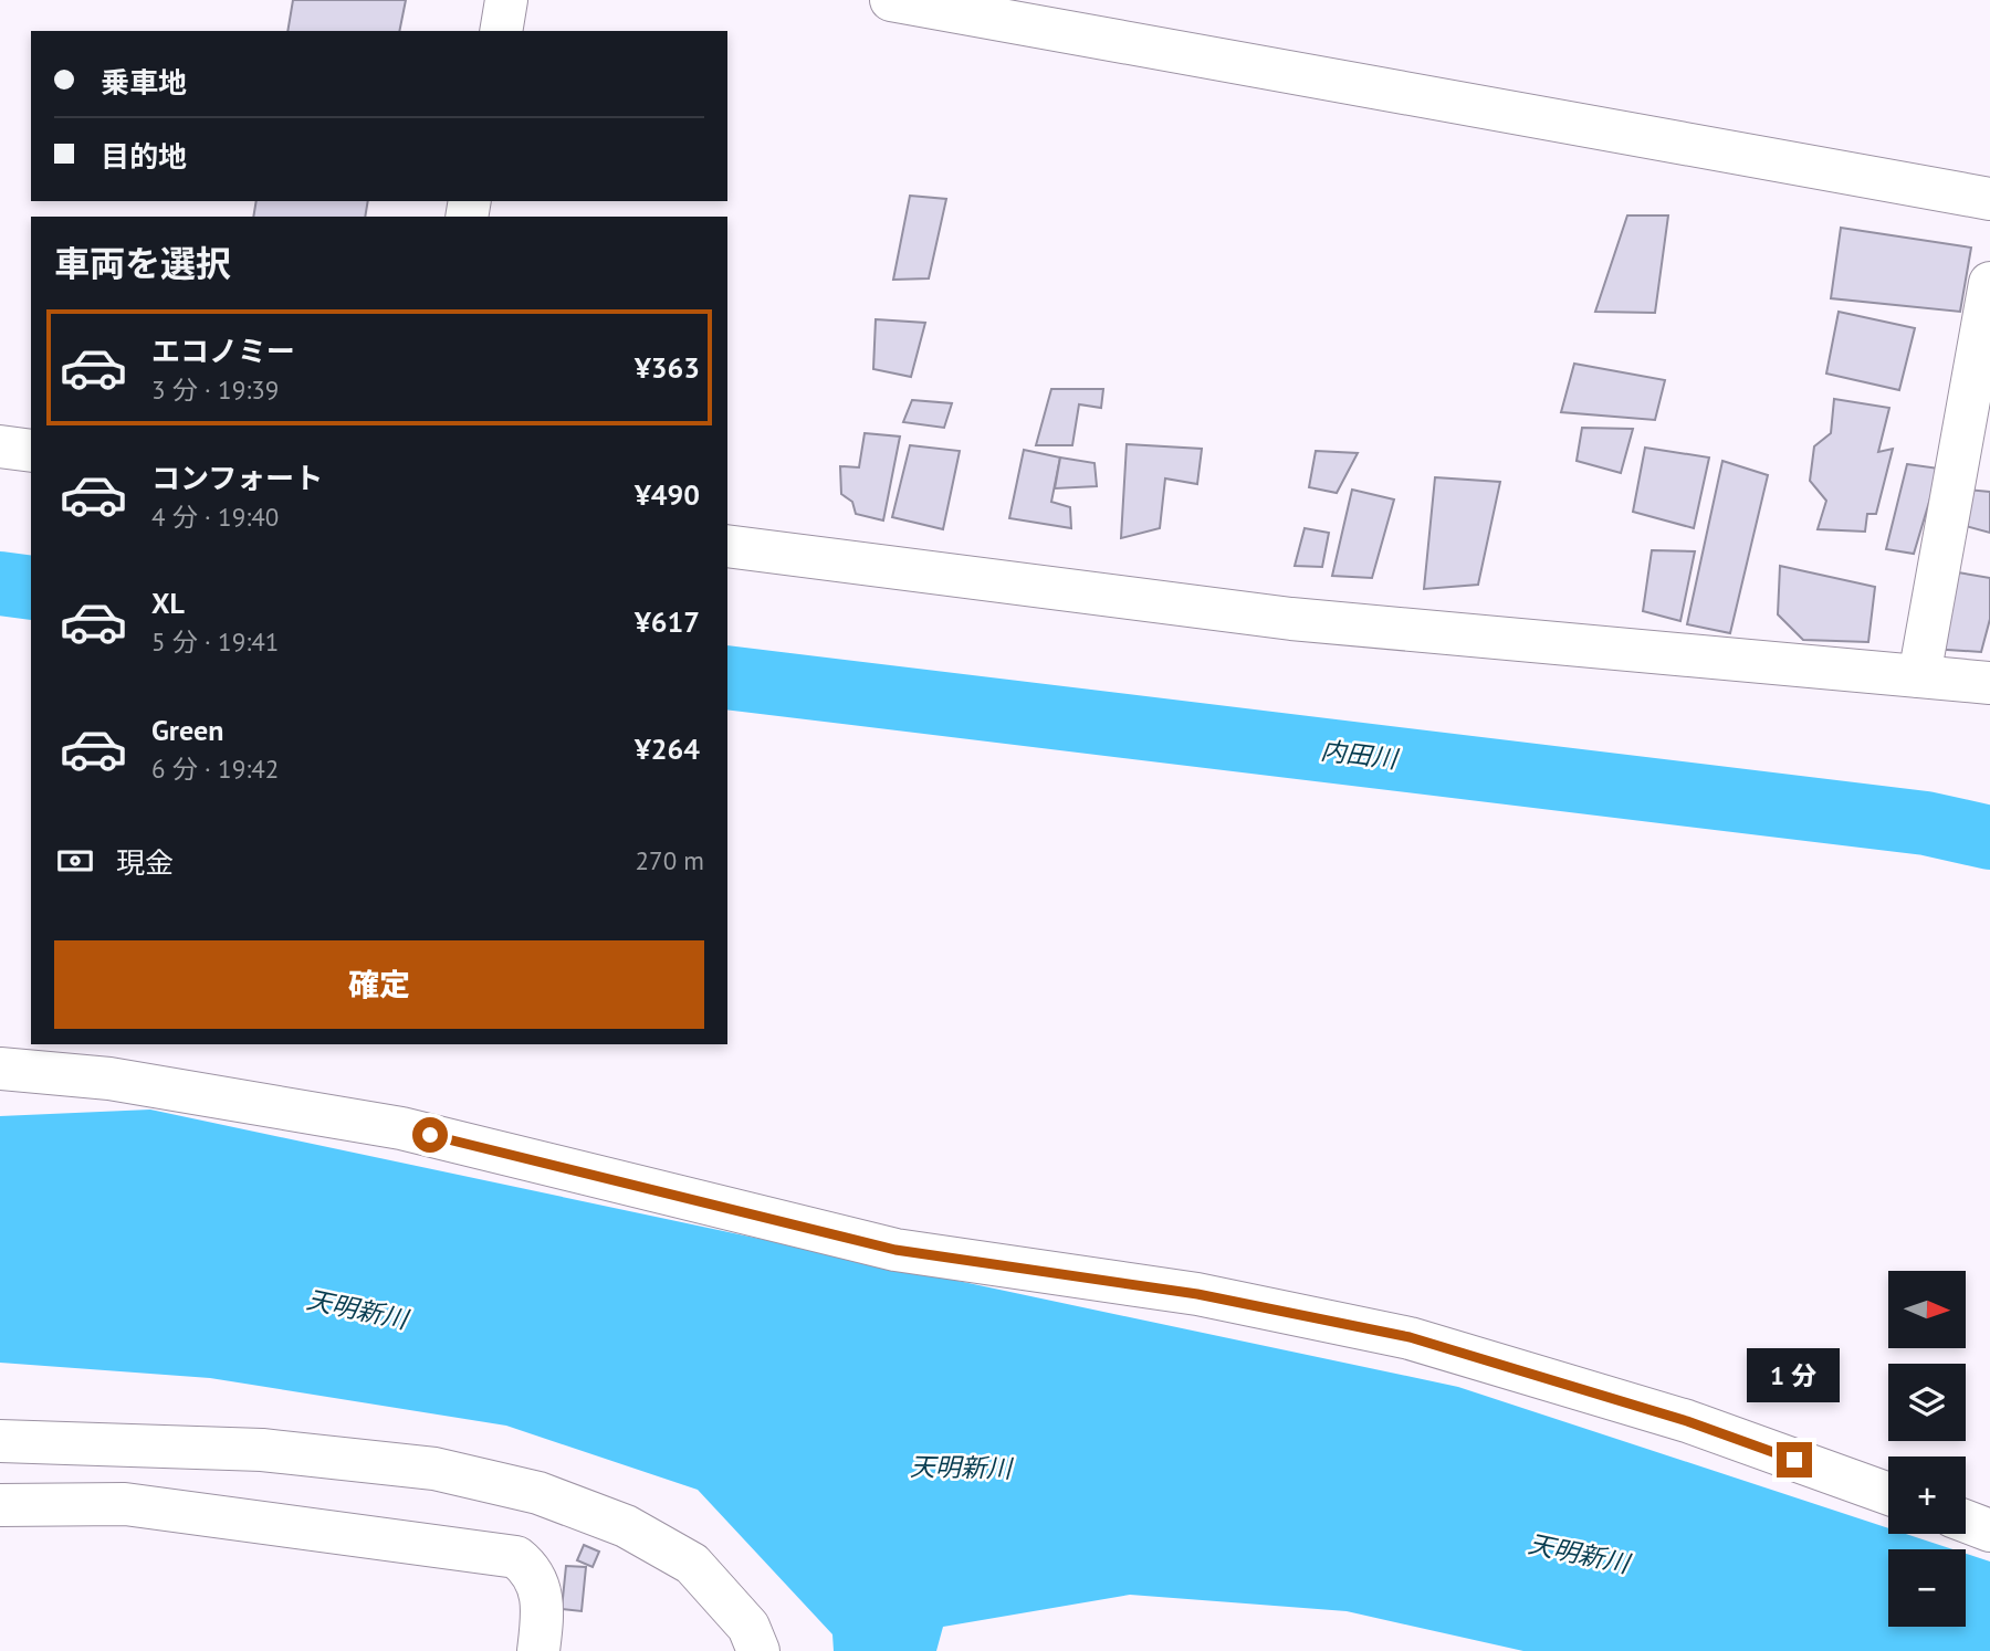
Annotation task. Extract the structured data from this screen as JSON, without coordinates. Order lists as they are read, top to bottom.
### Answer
{
  "water": ["内田川", "天明新川"],
  "north": "right",
  "page": {
    "banner": ["乗車地", "目的地"],
    "heading": "車両を選択",
    "list": [
      {
        "name": "エコノミー",
        "note": "3 分 · 19:39",
        "value": "¥363"
      },
      {
        "name": "コンフォート",
        "note": "4 分 · 19:40",
        "value": "¥490"
      },
      {
        "name": "XL",
        "note": "5 分 · 19:41",
        "value": "¥617"
      },
      {
        "name": "Green",
        "note": "6 分 · 19:42",
        "value": "¥264"
      }
    ],
    "pay": ["現金", "270 m"],
    "buttons": "確定",
    "map_buttons": ["+", "−"],
    "bubble": "1 分"
  }
}
